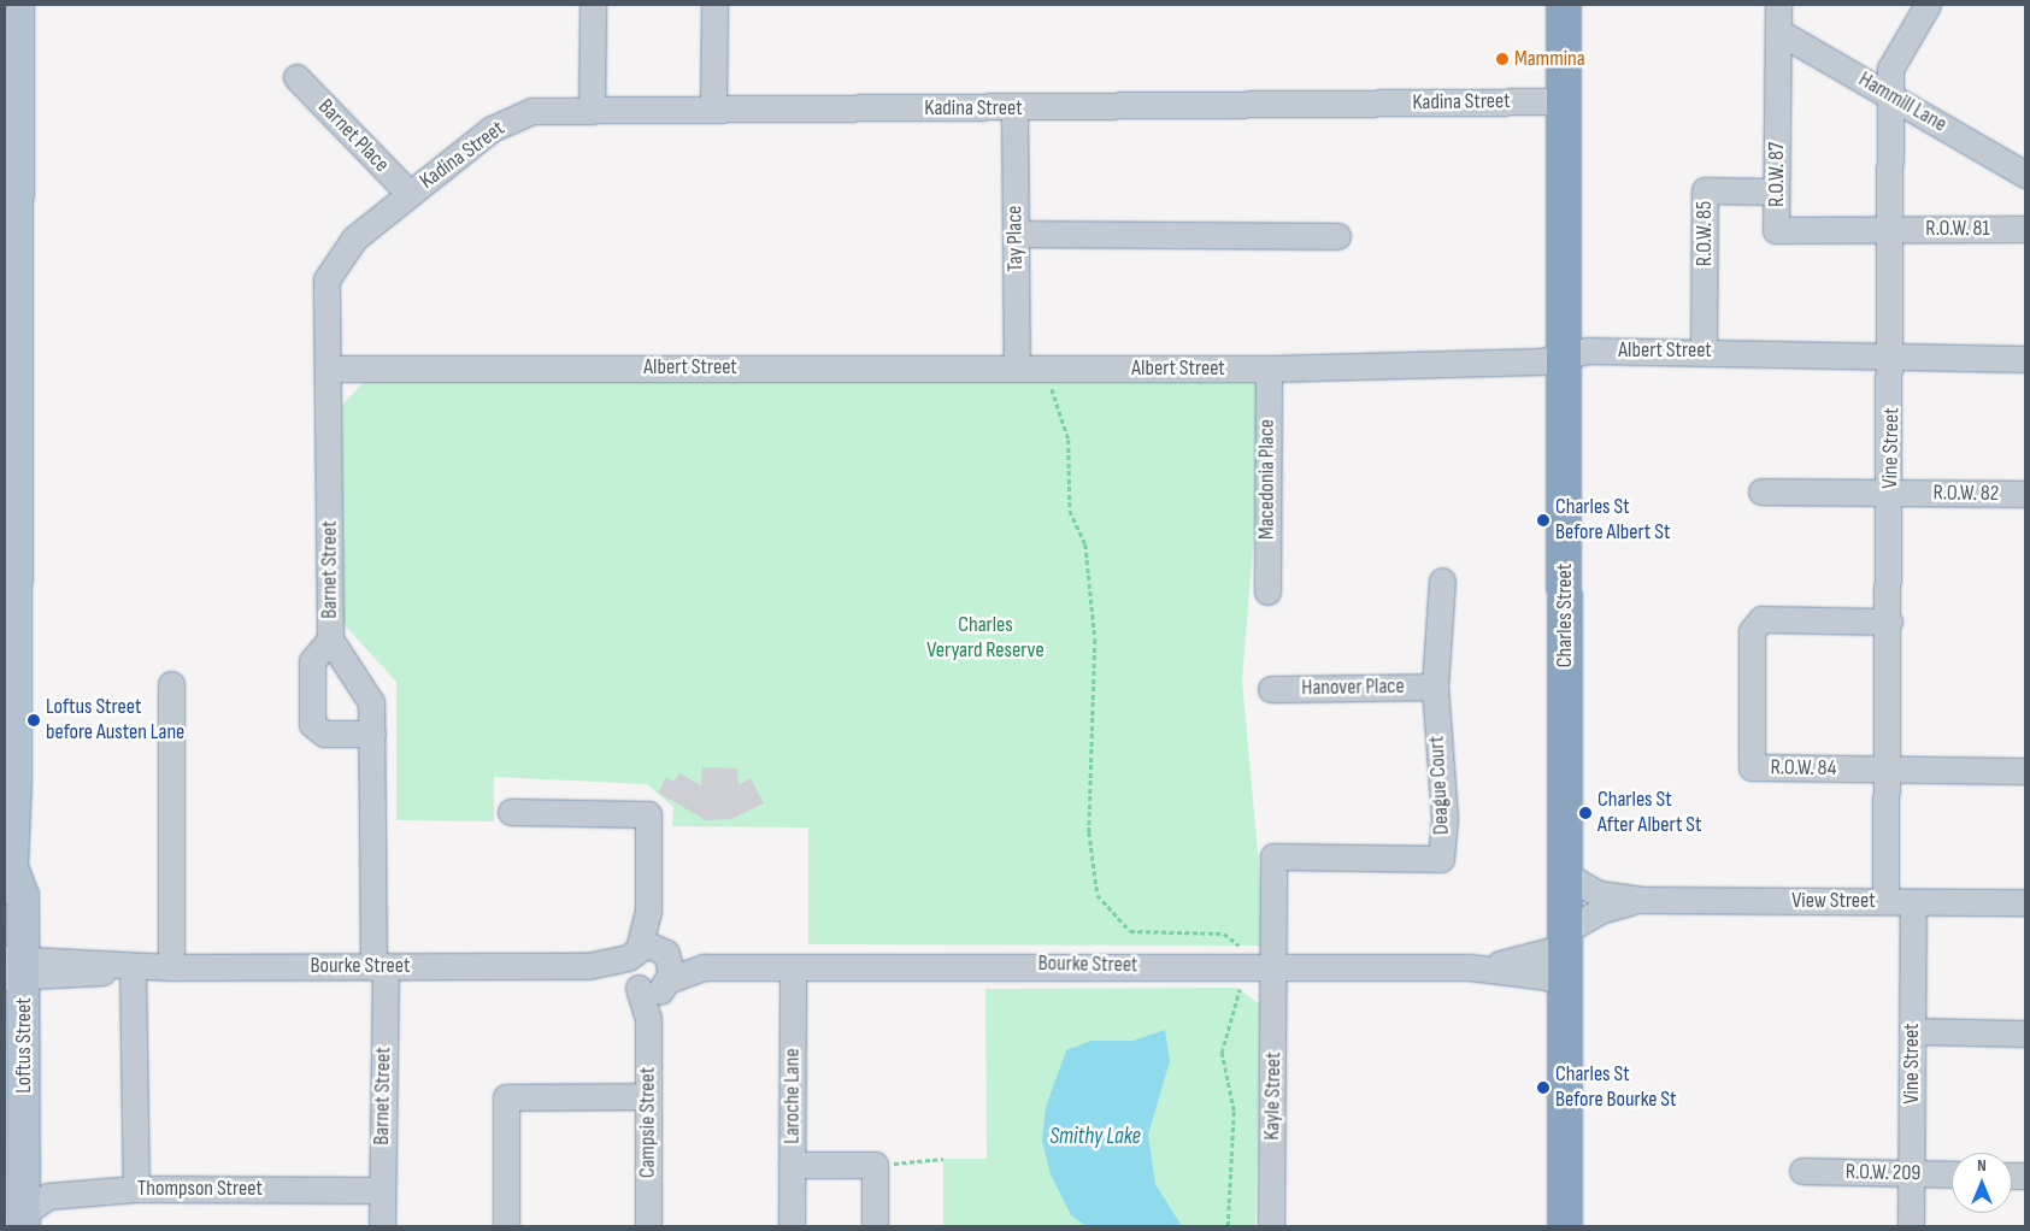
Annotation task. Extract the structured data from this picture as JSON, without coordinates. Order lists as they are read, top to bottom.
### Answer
{
  "streets": {
    "highway": ["Charles Street"],
    "main road": ["Loftus Street"],
    "street": [
      "Kadina Street",
      "Hammill Lane",
      "Barnet Place",
      "R.O.W. 87",
      "R.O.W. 81",
      "R.O.W. 85",
      "Tay Place",
      "Albert Street",
      "Vine Street",
      "Macedonia Place",
      "R.O.W. 82",
      "Barnet Street",
      "Hanover Place",
      "R.O.W. 84",
      "Deague Court",
      "View Street",
      "Bourke Street",
      "Laroche Lane",
      "Kayle Street",
      "Campsie Street",
      "R.O.W. 209",
      "Thompson Street"
    ]
  },
  "crossings": [
    ["Kadina Street", "Barnet Place"],
    ["Kadina Street", "Tay Place"],
    ["Kadina Street", "Barnet Street"],
    ["Kadina Street", "Charles Street"],
    ["Hammill Lane", "R.O.W. 87"],
    ["Hammill Lane", "Vine Street"],
    ["Barnet Place", "Barnet Street"],
    ["R.O.W. 87", "R.O.W. 81"],
    ["R.O.W. 87", "R.O.W. 85"],
    ["R.O.W. 87", "Vine Street"],
    ["R.O.W. 81", "Vine Street"],
    ["R.O.W. 85", "Albert Street"],
    ["Tay Place", "Albert Street"],
    ["Albert Street", "Vine Street"],
    ["Albert Street", "Macedonia Place"],
    ["Albert Street", "Barnet Street"],
    ["Albert Street", "Charles Street"],
    ["Vine Street", "R.O.W. 82"],
    ["Vine Street", "R.O.W. 84"],
    ["Vine Street", "View Street"],
    ["Vine Street", "R.O.W. 209"],
    ["Barnet Street", "Bourke Street"],
    ["Barnet Street", "Thompson Street"],
    ["Charles Street", "View Street"],
    ["Charles Street", "Bourke Street"],
    ["Hanover Place", "Deague Court"],
    ["Deague Court", "Bourke Street"],
    ["Deague Court", "Kayle Street"],
    ["View Street", "Bourke Street"],
    ["Bourke Street", "Loftus Street"],
    ["Bourke Street", "Laroche Lane"],
    ["Bourke Street", "Kayle Street"],
    ["Bourke Street", "Campsie Street"],
    ["Loftus Street", "Thompson Street"]
  ],
  "water": ["Smithy Lake"],
  "parks": ["Charles Veryard Reserve"],
  "places": [
    "Mammina",
    "Charles St Before Albert St",
    "Loftus Street before Austen Lane",
    "Charles St After Albert St",
    "Charles St Before Bourke St"
  ],
  "north": "top"
}
